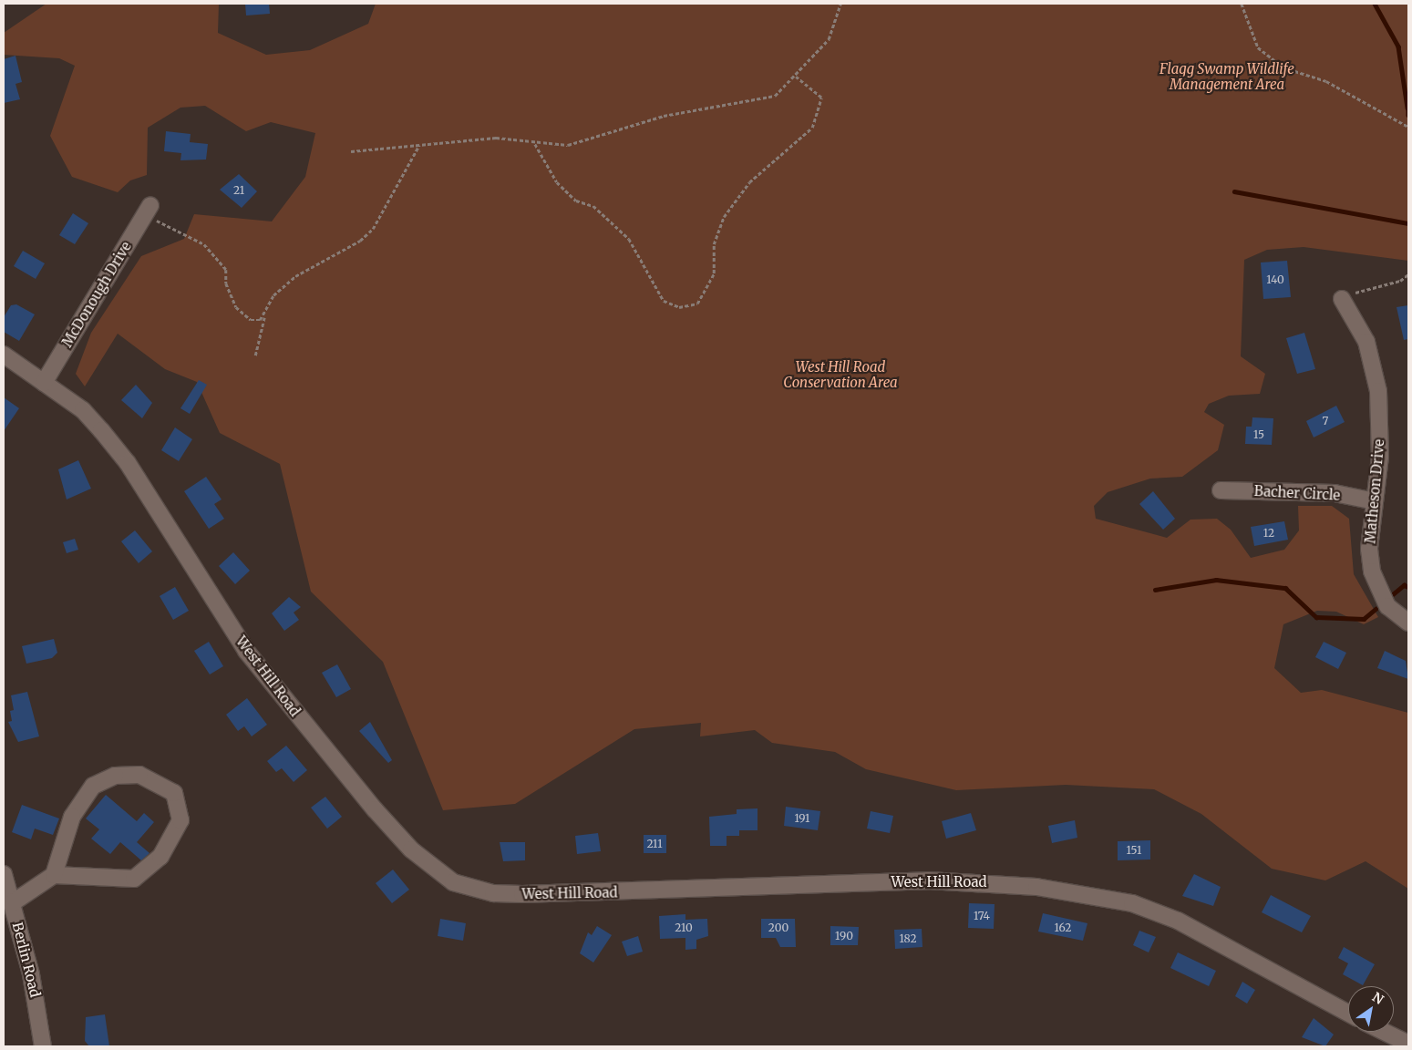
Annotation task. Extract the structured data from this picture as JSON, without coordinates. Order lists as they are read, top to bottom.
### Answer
{
  "streets": {
    "street": [
      "McDonough Drive",
      "Matheson Drive",
      "Bacher Circle",
      "West Hill Road",
      "Berlin Road"
    ]
  },
  "crossings": [
    ["McDonough Drive", "West Hill Road"],
    ["Matheson Drive", "Bacher Circle"]
  ],
  "parks": ["Flagg Swamp Wildlife Management Area", "West Hill Road Conservation Area"],
  "house_numbers": [
    "21",
    "140",
    "7",
    "15",
    "12",
    "191",
    "211",
    "151",
    "174",
    "210",
    "200",
    "162",
    "190",
    "182"
  ],
  "north": "top right"
}
